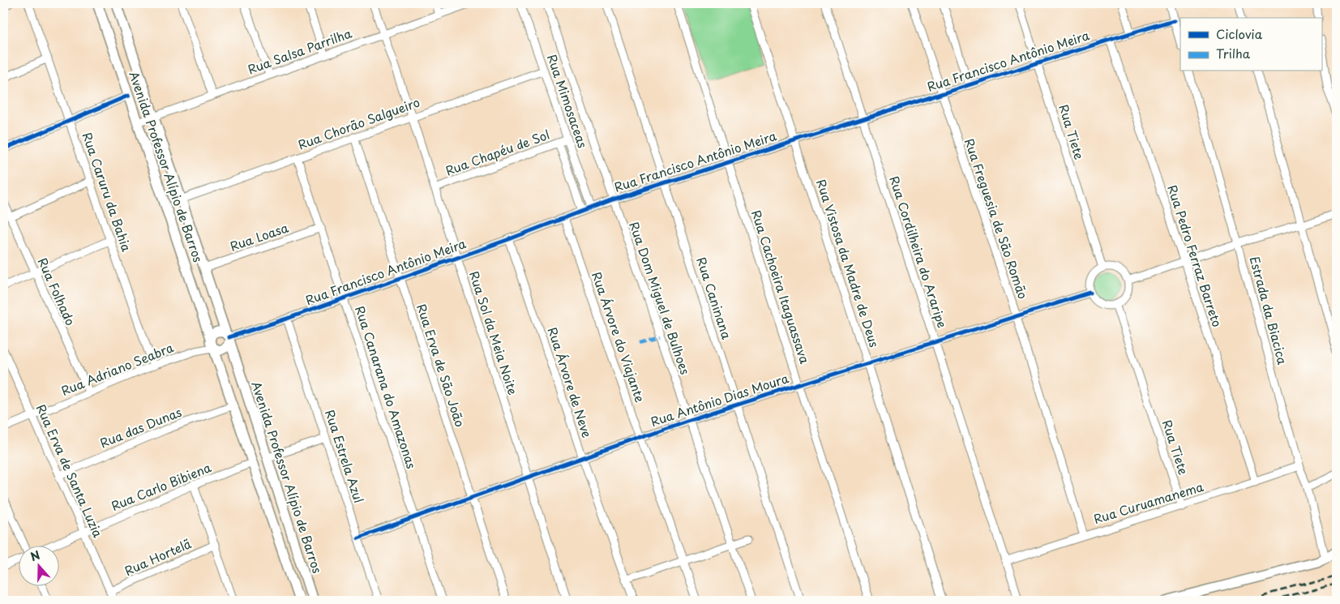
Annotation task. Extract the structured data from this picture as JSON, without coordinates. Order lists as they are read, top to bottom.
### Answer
{
  "streets": {
    "street": [
      "Rua Salsa Parrilha",
      "Rua Francisco Antônio Meira",
      "Rua Mimosaceas",
      "Rua Chorão Salgueiro",
      "Rua Tiete",
      "Rua Chapéu de Sol",
      "Avenida Professor Alípio de Barros",
      "Rua Caruru da Bahia",
      "Rua Freguesia de São Romão",
      "Rua Loasa",
      "Rua Cordilheira do Araripe",
      "Rua Pedro Ferraz Barreto",
      "Rua Vistosa da Madre de Deus",
      "Rua Cachoeira Itaguassava",
      "Rua Folhado",
      "Rua Dom Miguel de Bulhoes",
      "Rua Caninana",
      "Estrada da Biacica",
      "Rua Sol da Meia Noite",
      "Rua Árvore do Viajante",
      "Rua Erva de São João",
      "Rua Adriano Seabra",
      "Rua Árvore de Neve",
      "Rua Canarana do Amazonas",
      "Rua Antônio Dias Moura",
      "Rua das Dunas",
      "Rua Estrela Azul",
      "Rua Erva de Santa Luzia",
      "Rua Carlo Bibiena",
      "Rua Curuamanema",
      "Rua Hortelã"
    ]
  },
  "crossings": [
    ["Rua Salsa Parrilha", "Avenida Professor Alípio de Barros"],
    ["Rua Salsa Parrilha", "Rua Sol da Meia Noite"],
    ["Rua Francisco Antônio Meira", "Rua Mimosaceas"],
    ["Rua Francisco Antônio Meira", "Rua Tiete"],
    ["Rua Francisco Antônio Meira", "Avenida Professor Alípio de Barros"],
    ["Rua Francisco Antônio Meira", "Rua Freguesia de São Romão"],
    ["Rua Francisco Antônio Meira", "Rua Cordilheira do Araripe"],
    ["Rua Francisco Antônio Meira", "Rua Pedro Ferraz Barreto"],
    ["Rua Francisco Antônio Meira", "Rua Vistosa da Madre de Deus"],
    ["Rua Francisco Antônio Meira", "Rua Cachoeira Itaguassava"],
    ["Rua Francisco Antônio Meira", "Rua Dom Miguel de Bulhoes"],
    ["Rua Francisco Antônio Meira", "Rua Caninana"],
    ["Rua Francisco Antônio Meira", "Rua Sol da Meia Noite"],
    ["Rua Francisco Antônio Meira", "Rua Árvore do Viajante"],
    ["Rua Francisco Antônio Meira", "Rua Erva de São João"],
    ["Rua Francisco Antônio Meira", "Rua Adriano Seabra"],
    ["Rua Francisco Antônio Meira", "Rua Árvore de Neve"],
    ["Rua Francisco Antônio Meira", "Rua Canarana do Amazonas"],
    ["Rua Francisco Antônio Meira", "Rua Estrela Azul"],
    ["Rua Mimosaceas", "Rua Chorão Salgueiro"],
    ["Rua Mimosaceas", "Rua Chapéu de Sol"],
    ["Rua Chorão Salgueiro", "Avenida Professor Alípio de Barros"],
    ["Rua Chorão Salgueiro", "Rua Sol da Meia Noite"],
    ["Rua Chorão Salgueiro", "Rua Erva de São João"],
    ["Rua Chorão Salgueiro", "Rua Canarana do Amazonas"],
    ["Rua Tiete", "Rua Antônio Dias Moura"],
    ["Rua Tiete", "Rua Curuamanema"],
    ["Rua Chapéu de Sol", "Rua Sol da Meia Noite"],
    ["Avenida Professor Alípio de Barros", "Rua Loasa"],
    ["Avenida Professor Alípio de Barros", "Rua Adriano Seabra"],
    ["Avenida Professor Alípio de Barros", "Rua das Dunas"],
    ["Avenida Professor Alípio de Barros", "Rua Carlo Bibiena"],
    ["Rua Caruru da Bahia", "Rua Adriano Seabra"],
    ["Rua Freguesia de São Romão", "Rua Antônio Dias Moura"],
    ["Rua Freguesia de São Romão", "Rua Curuamanema"],
    ["Rua Loasa", "Rua Canarana do Amazonas"],
    ["Rua Cordilheira do Araripe", "Rua Antônio Dias Moura"],
    ["Rua Cordilheira do Araripe", "Rua Curuamanema"],
    ["Rua Pedro Ferraz Barreto", "Rua Curuamanema"],
    ["Rua Vistosa da Madre de Deus", "Rua Antônio Dias Moura"],
    ["Rua Cachoeira Itaguassava", "Rua Antônio Dias Moura"],
    ["Rua Folhado", "Rua Adriano Seabra"],
    ["Rua Dom Miguel de Bulhoes", "Rua Antônio Dias Moura"],
    ["Rua Caninana", "Rua Antônio Dias Moura"],
    ["Estrada da Biacica", "Rua Curuamanema"],
    ["Rua Sol da Meia Noite", "Rua Antônio Dias Moura"],
    ["Rua Árvore do Viajante", "Rua Antônio Dias Moura"],
    ["Rua Erva de São João", "Rua Antônio Dias Moura"],
    ["Rua Adriano Seabra", "Rua Erva de Santa Luzia"],
    ["Rua Árvore de Neve", "Rua Antônio Dias Moura"],
    ["Rua Canarana do Amazonas", "Rua Antônio Dias Moura"],
    ["Rua Antônio Dias Moura", "Rua Estrela Azul"],
    ["Rua das Dunas", "Rua Erva de Santa Luzia"],
    ["Rua Erva de Santa Luzia", "Rua Carlo Bibiena"],
    ["Rua Erva de Santa Luzia", "Rua Hortelã"]
  ],
  "legend": ["Ciclovia", "Trilha"],
  "north": "top"
}
